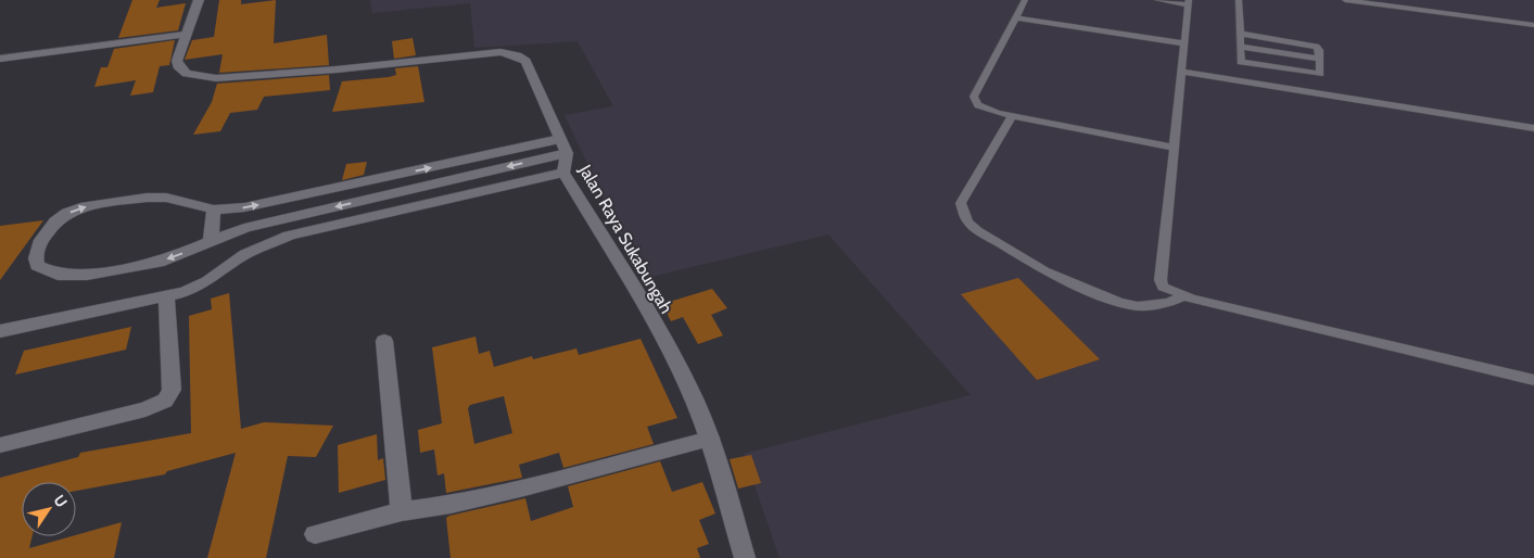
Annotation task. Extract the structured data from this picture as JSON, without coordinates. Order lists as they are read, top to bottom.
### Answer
{
  "streets": {
    "street": ["Jalan Raya Sukabungah"]
  },
  "north": "top right"
}
